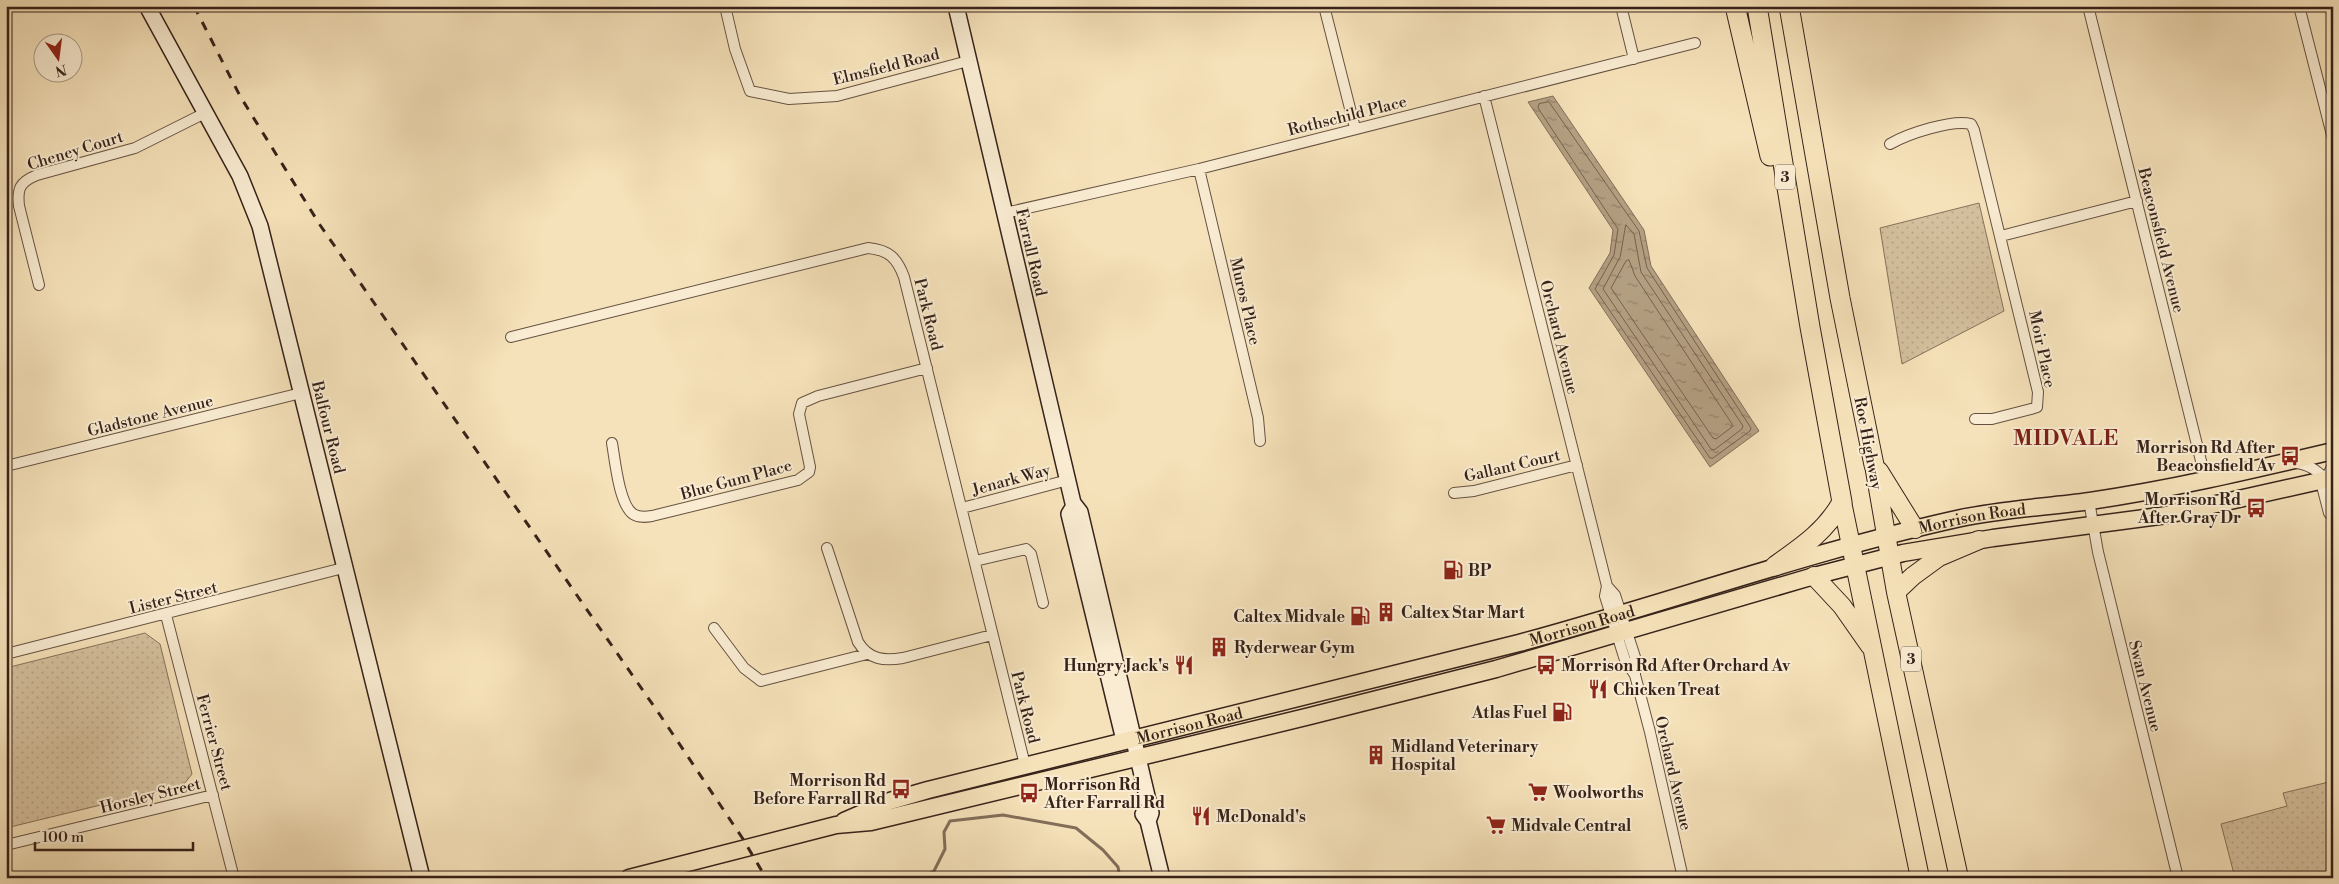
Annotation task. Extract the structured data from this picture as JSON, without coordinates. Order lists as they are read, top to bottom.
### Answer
{
  "streets": {
    "highway": ["3", "Roe Highway"],
    "main road": ["Farrall Road", "Balfour Road", "Morrison Road"],
    "street": [
      "Elmsfield Road",
      "Rothschild Place",
      "Cheney Court",
      "Beaconsfield Avenue",
      "Muros Place",
      "Park Road",
      "Orchard Avenue",
      "Moir Place",
      "Gladstone Avenue",
      "Gallant Court",
      "Blue Gum Place",
      "Jenark Way",
      "Lister Street",
      "Swan Avenue",
      "Ferrier Street",
      "Horsley Street"
    ]
  },
  "crossings": [
    ["Elmsfield Road", "Farrall Road"],
    ["Rothschild Place", "Farrall Road"],
    ["Rothschild Place", "Muros Place"],
    ["Rothschild Place", "Orchard Avenue"],
    ["Cheney Court", "Balfour Road"],
    ["3", "Morrison Road"],
    ["Beaconsfield Avenue", "Morrison Road"],
    ["Farrall Road", "Jenark Way"],
    ["Farrall Road", "Morrison Road"],
    ["Park Road", "Blue Gum Place"],
    ["Park Road", "Jenark Way"],
    ["Park Road", "Morrison Road"],
    ["Orchard Avenue", "Gallant Court"],
    ["Orchard Avenue", "Morrison Road"],
    ["Gladstone Avenue", "Balfour Road"],
    ["Balfour Road", "Lister Street"],
    ["Roe Highway", "Morrison Road"],
    ["Morrison Road", "Swan Avenue"],
    ["Lister Street", "Ferrier Street"],
    ["Ferrier Street", "Horsley Street"]
  ],
  "districts": ["MIDVALE"],
  "places": {
    "bus stop": [
      "Morrison Rd After Beaconsfield Av",
      "Morrison Rd After Gray Dr",
      "Morrison Rd After Orchard Av",
      "Morrison Rd Before Farrall Rd",
      "Morrison Rd After Farrall Rd"
    ],
    "fuel station": ["BP", "Caltex Midvale", "Atlas Fuel"],
    "building": ["Caltex Star Mart", "Ryderwear Gym", "Midland Veterinary Hospital"],
    "restaurant": ["Hungry Jack's", "Chicken Treat", "McDonald's"],
    "supermarket": ["Woolworths", "Midvale Central"]
  },
  "scale_bar": "100 m",
  "north": "bottom"
}
